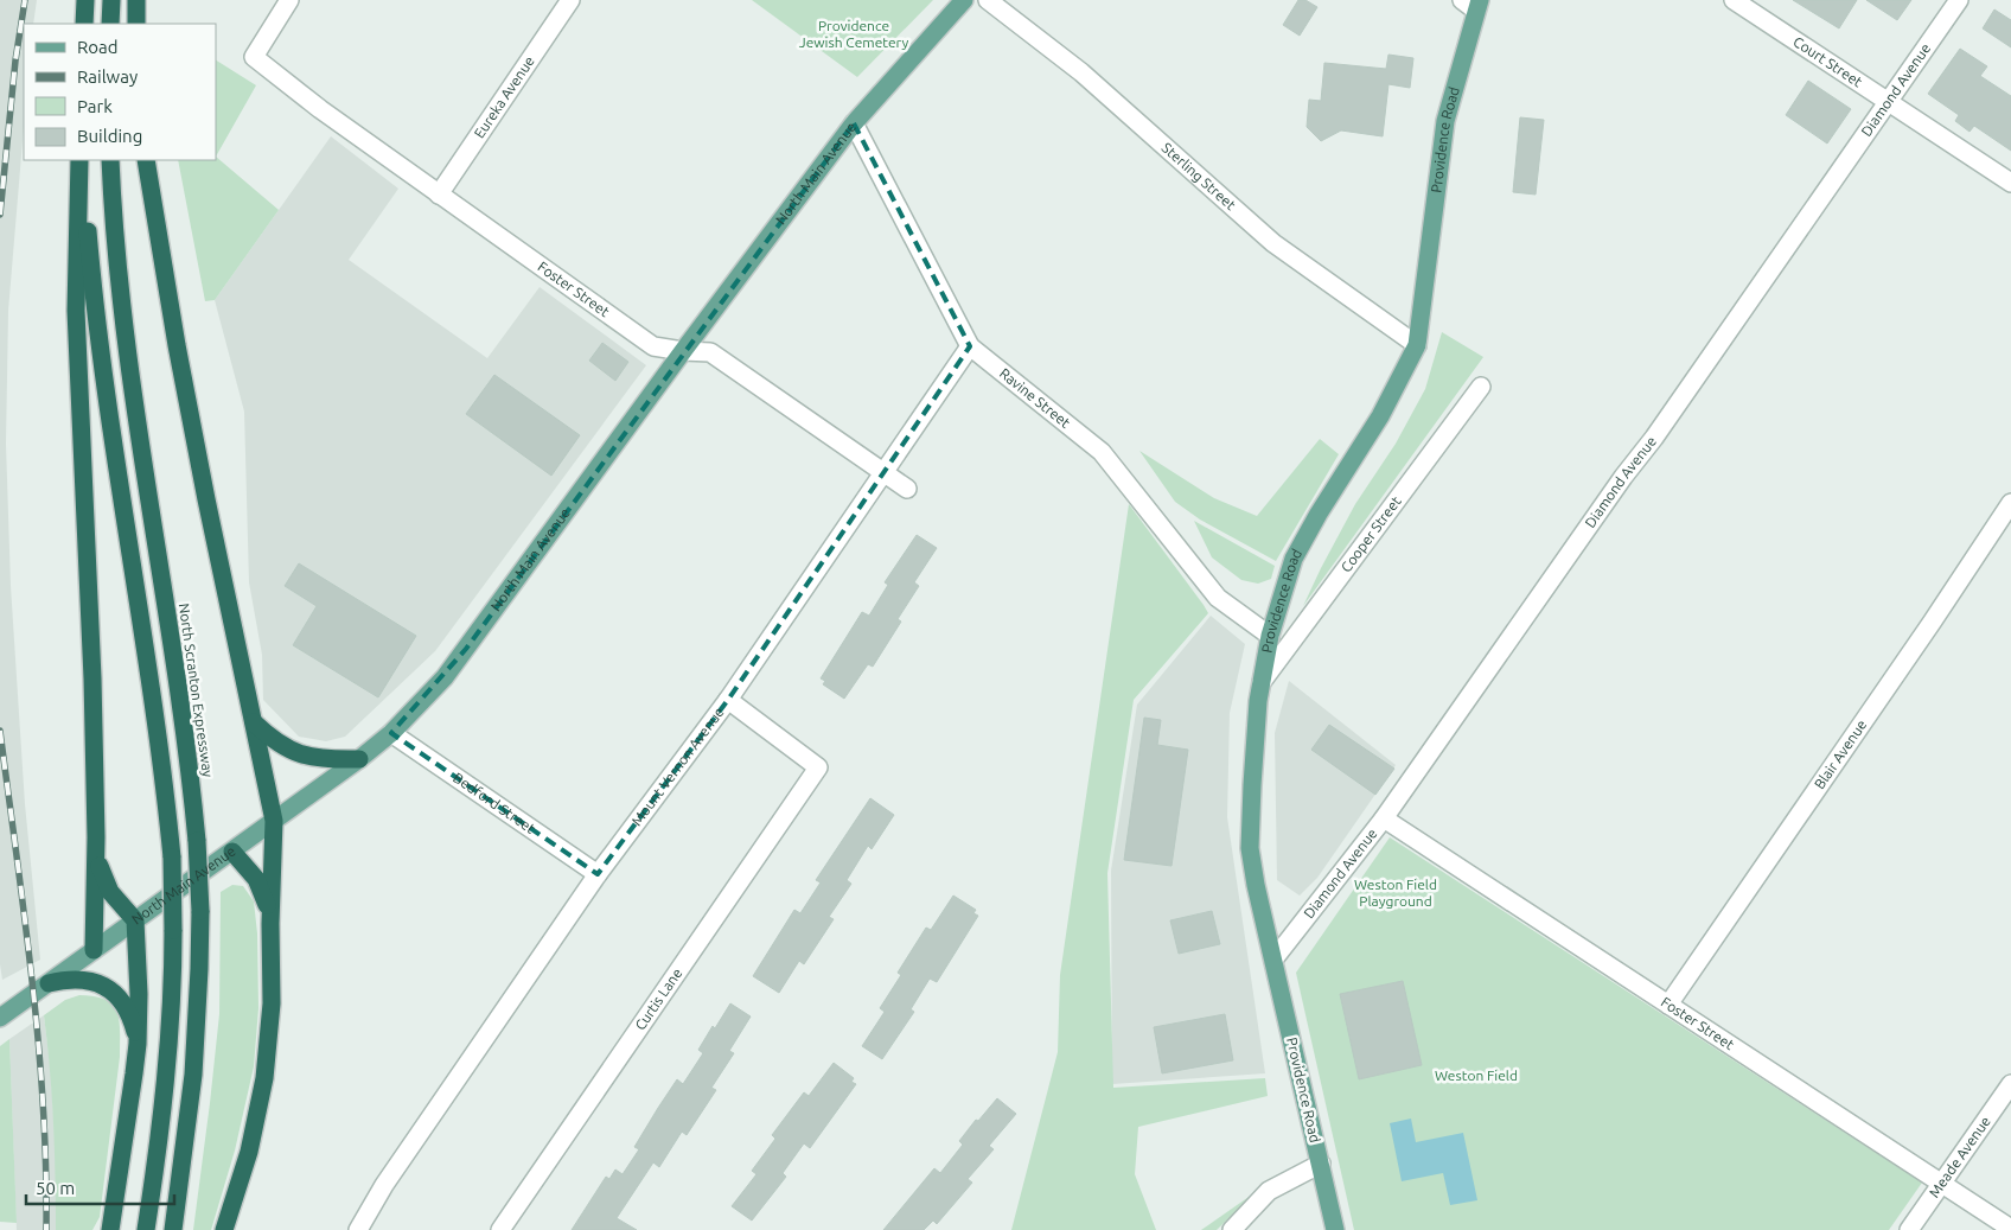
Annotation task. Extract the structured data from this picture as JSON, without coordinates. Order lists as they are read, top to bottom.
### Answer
{
  "streets": {
    "highway": ["North Scranton Expressway"],
    "main road": ["Providence Road", "North Main Avenue"],
    "street": [
      "Court Street",
      "Diamond Avenue",
      "Eureka Avenue",
      "Sterling Street",
      "Foster Street",
      "Ravine Street",
      "Cooper Street",
      "Blair Avenue",
      "Mount Vernon Avenue",
      "Bedford Street",
      "Curtis Lane",
      "Meade Avenue"
    ]
  },
  "crossings": [
    ["Court Street", "Diamond Avenue"],
    ["Diamond Avenue", "Providence Road"],
    ["Diamond Avenue", "Foster Street"],
    ["Eureka Avenue", "Foster Street"],
    ["Providence Road", "Sterling Street"],
    ["Providence Road", "Ravine Street"],
    ["Providence Road", "Cooper Street"],
    ["North Main Avenue", "Foster Street"],
    ["North Main Avenue", "Ravine Street"],
    ["North Main Avenue", "Bedford Street"],
    ["Foster Street", "Blair Avenue"],
    ["Foster Street", "Mount Vernon Avenue"],
    ["Foster Street", "Meade Avenue"],
    ["Ravine Street", "Mount Vernon Avenue"],
    ["Mount Vernon Avenue", "Bedford Street"],
    ["Mount Vernon Avenue", "Curtis Lane"]
  ],
  "parks": ["Providence Jewish Cemetery", "Weston Field Playground", "Weston Field"],
  "legend": [
    "Road",
    "Railway",
    "Park",
    "Building"
  ],
  "scale_bar": "50 m"
}
